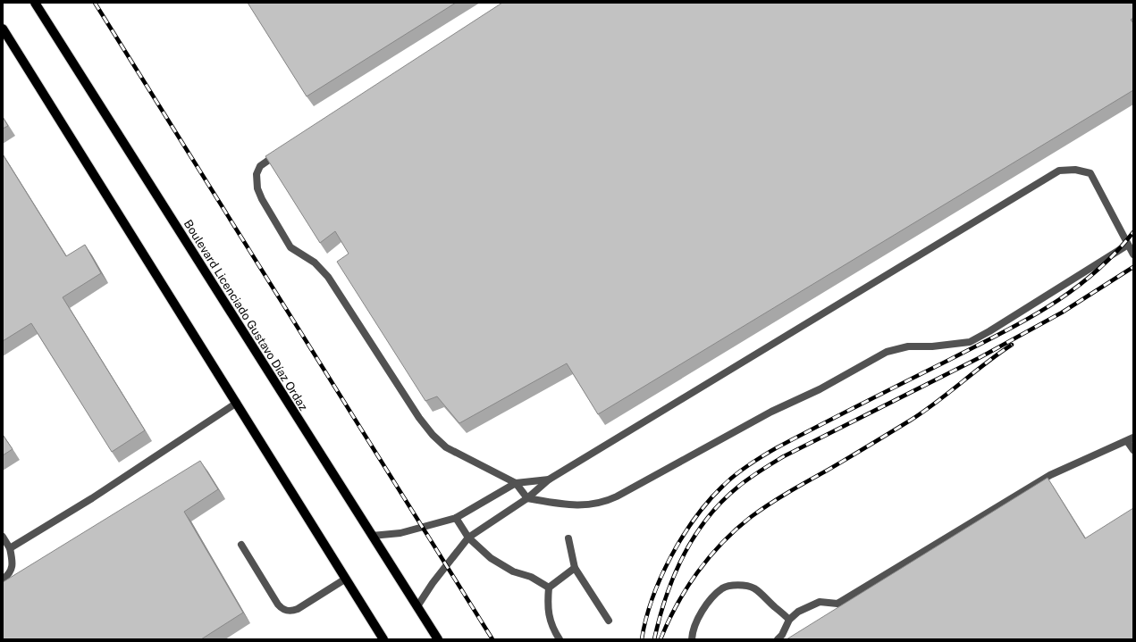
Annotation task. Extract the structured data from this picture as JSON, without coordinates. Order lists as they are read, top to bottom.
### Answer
{
  "streets": {
    "main road": ["Boulevard Licenciado Gustavo Díaz Ordaz"]
  }
}
